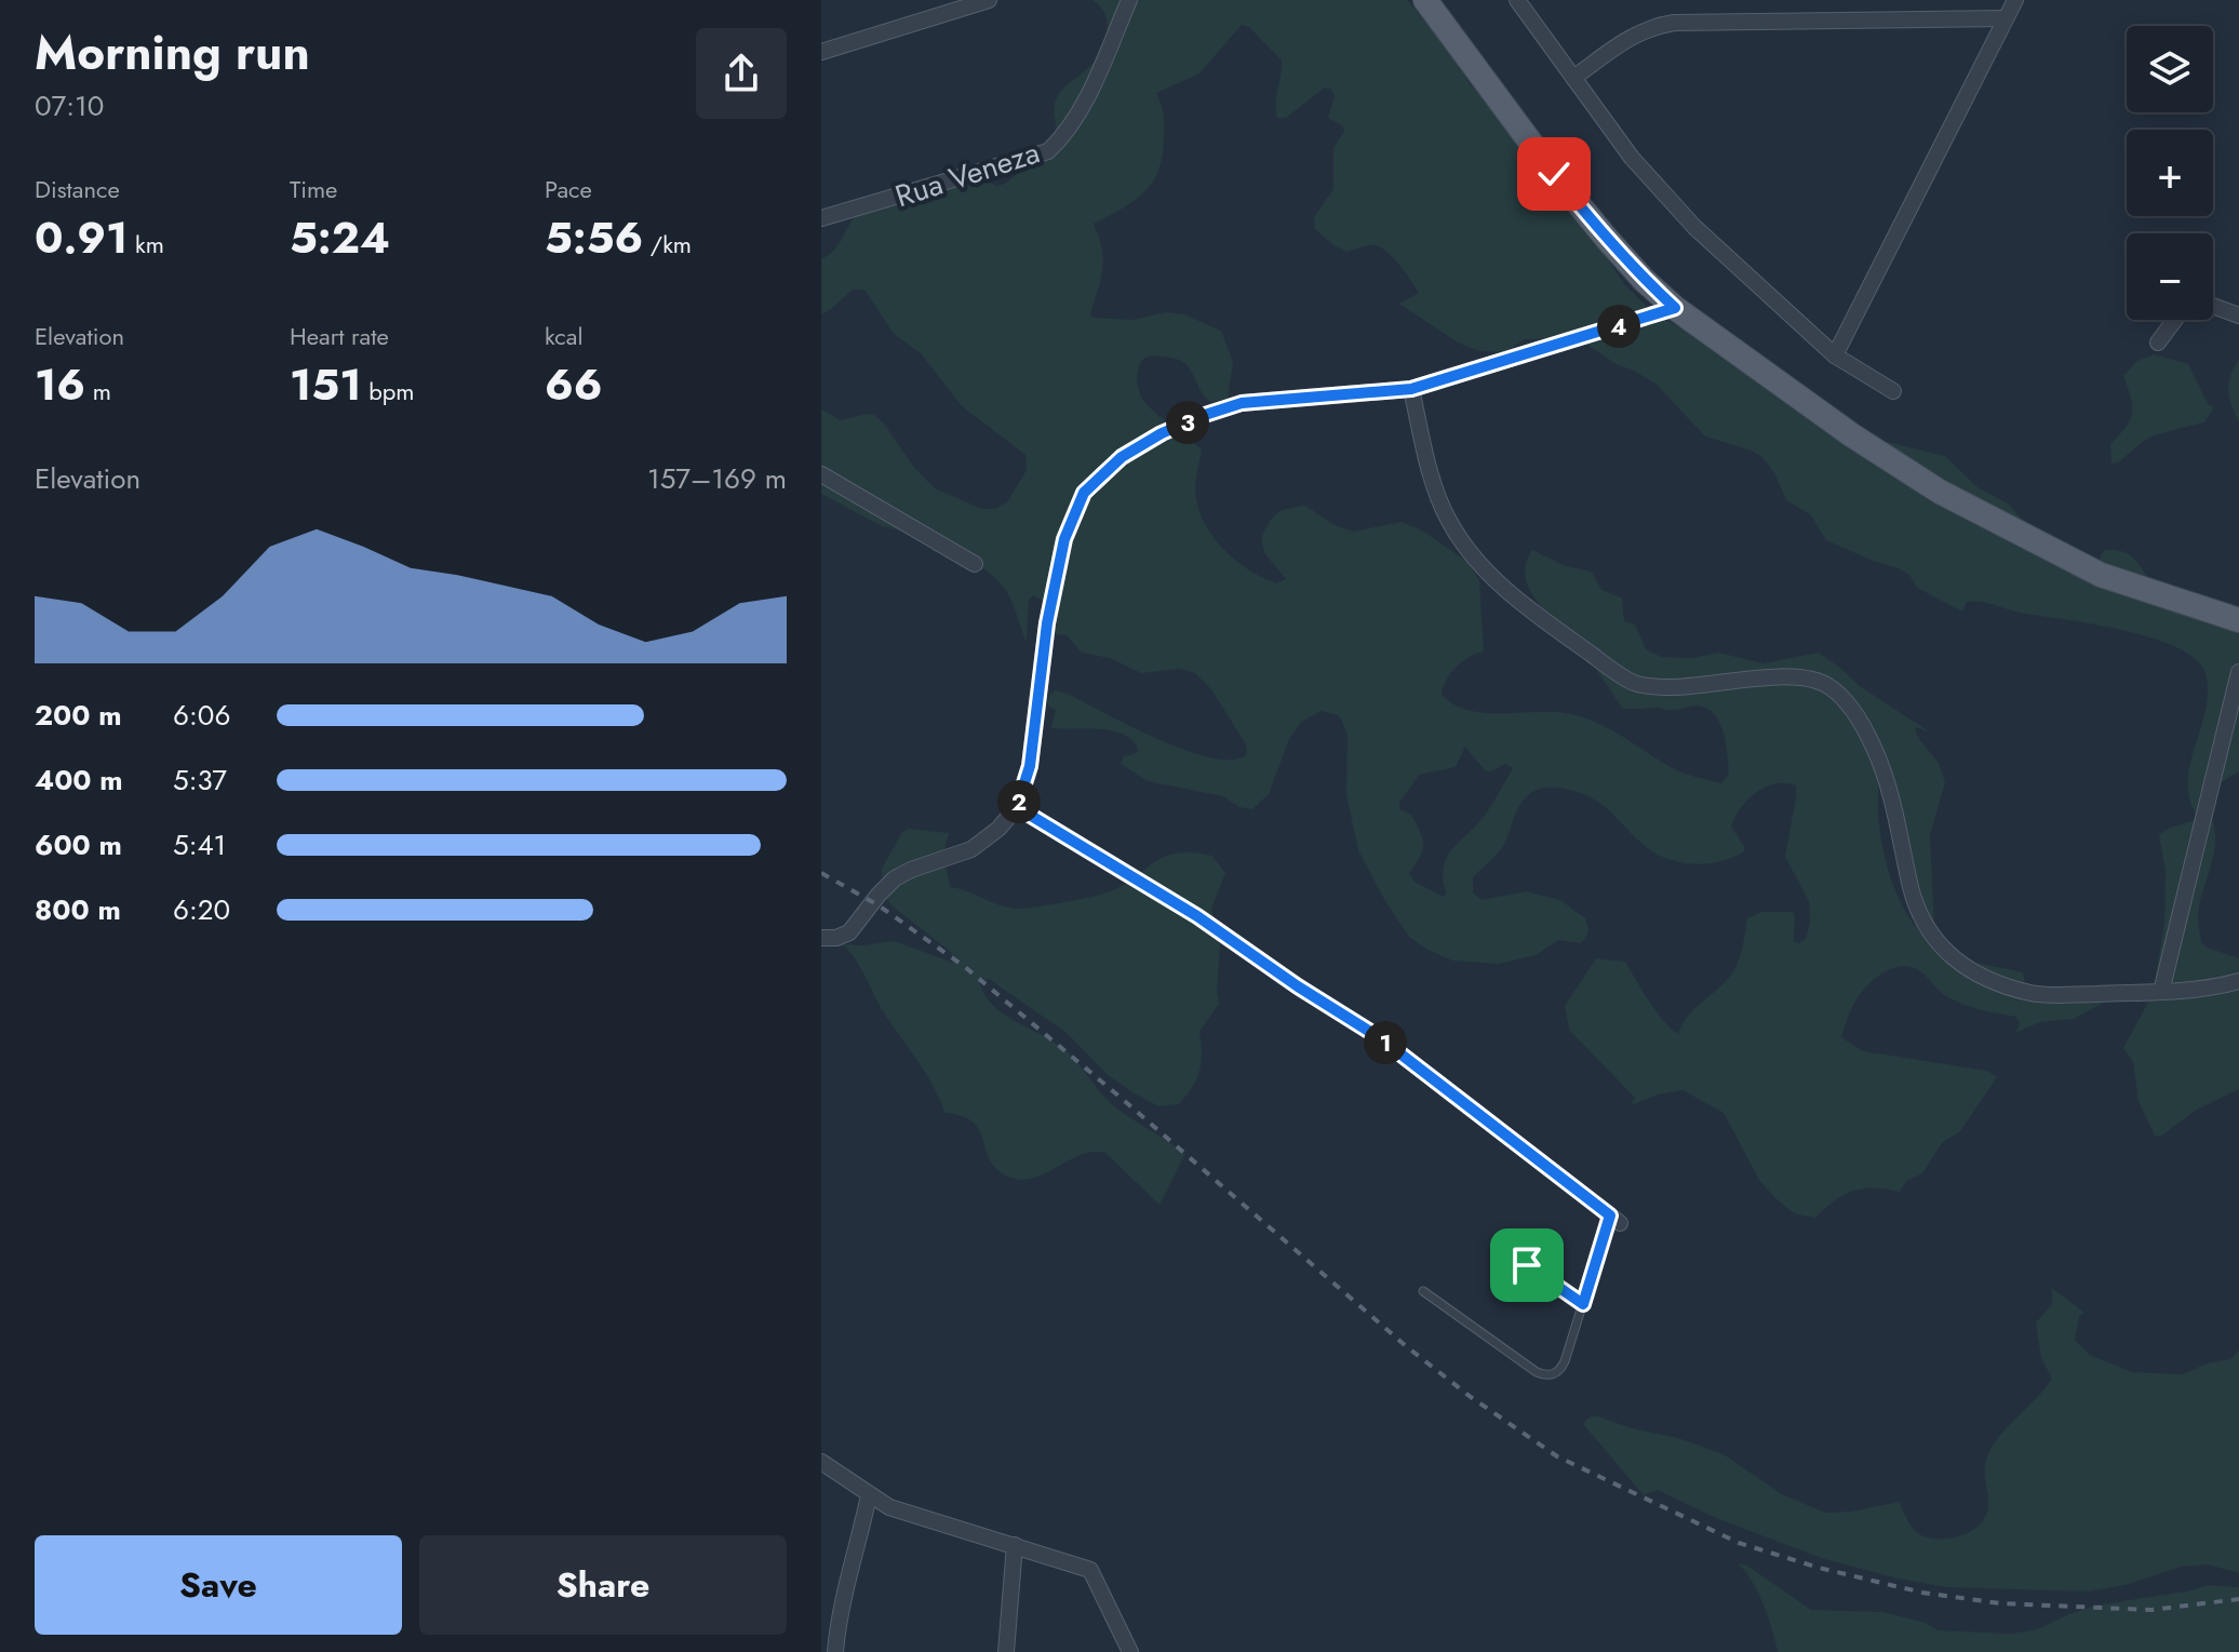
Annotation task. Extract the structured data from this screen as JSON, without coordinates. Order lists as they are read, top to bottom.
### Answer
{
  "streets": {
    "street": ["Rua Veneza"]
  },
  "page": {
    "heading": ["Morning run", "07:10"],
    "map_buttons": ["+", "−"],
    "stats": [
      ["Distance", "0.91 km"],
      ["Time", "5:24"],
      ["Pace", "5:56 /km"],
      ["Elevation", "16 m"],
      ["Heart rate", "151 bpm"],
      ["kcal", "66"]
    ],
    "pins": [
      "4",
      "3",
      "2",
      "1"
    ],
    "chart": ["Elevation", "157–169 m"],
    "list": [
      {
        "name": "200 m",
        "note": "6:06"
      },
      {
        "name": "400 m",
        "note": "5:37"
      },
      {
        "name": "600 m",
        "note": "5:41"
      },
      {
        "name": "800 m",
        "note": "6:20"
      }
    ],
    "buttons": ["Save", "Share"]
  }
}
